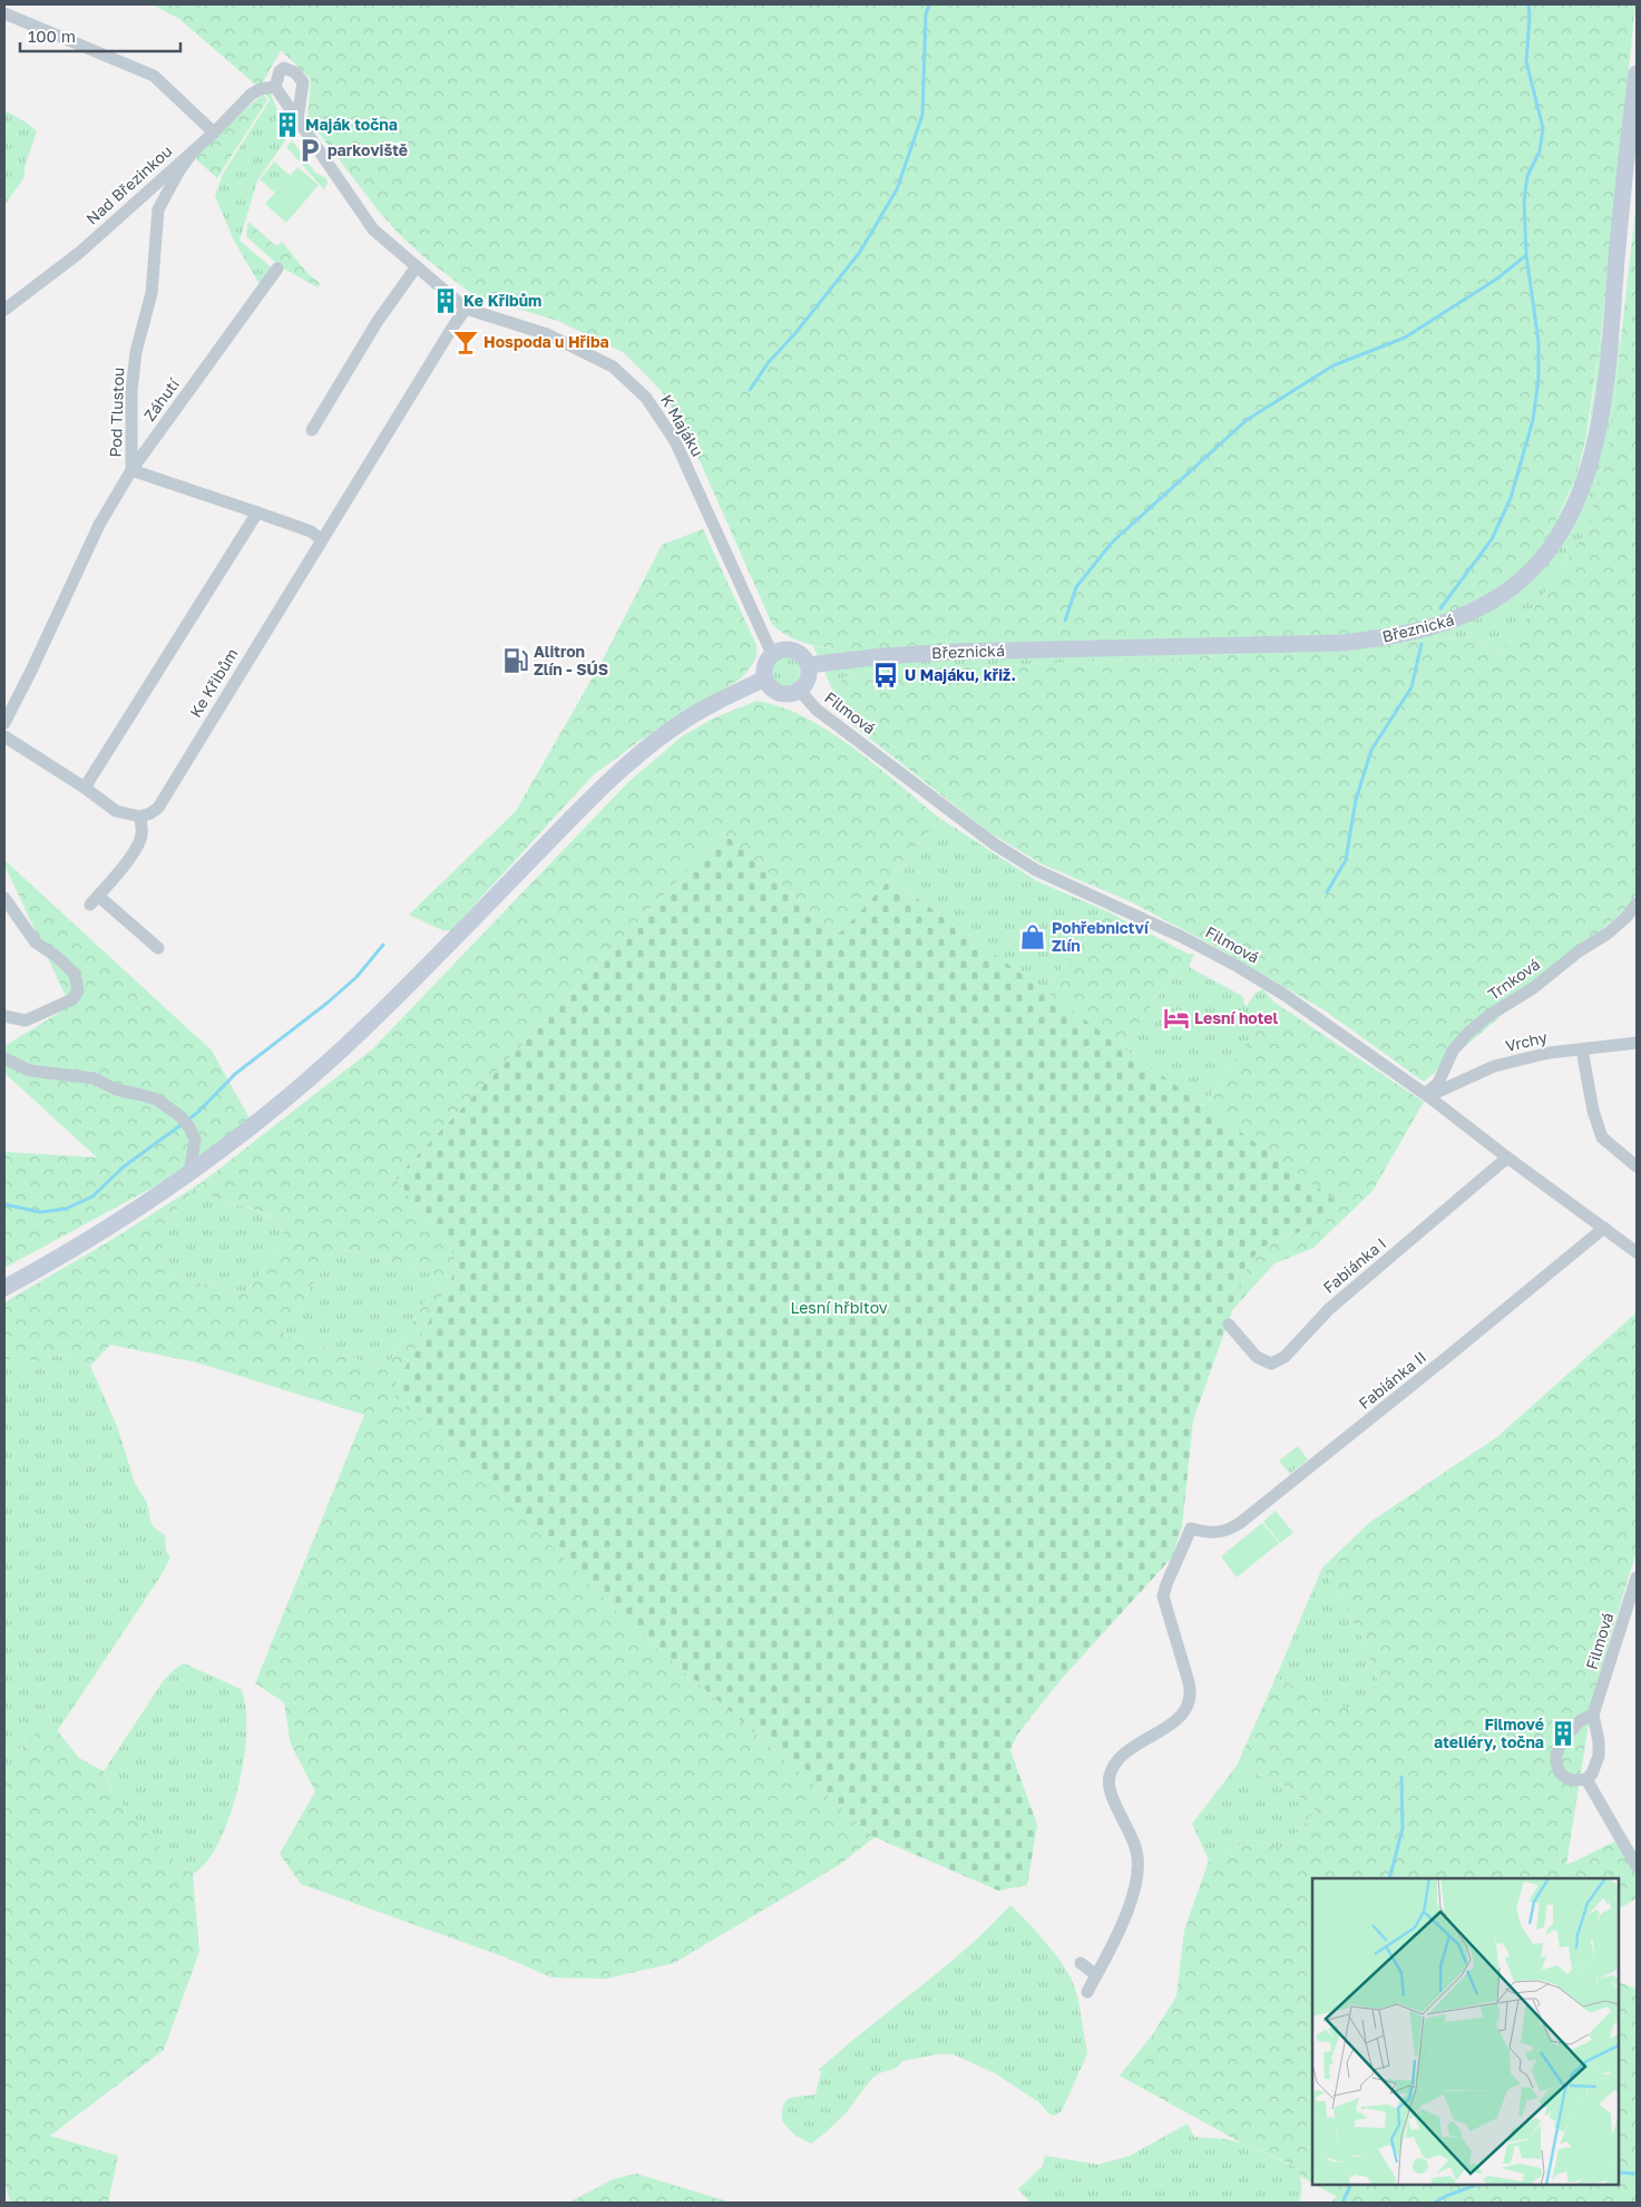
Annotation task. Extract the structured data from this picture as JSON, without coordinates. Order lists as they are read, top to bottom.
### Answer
{
  "streets": {
    "main road": ["Březnická"],
    "street": [
      "Nad Březinkou",
      "Záhutí",
      "Pod Tlustou",
      "K Majáku",
      "Ke Křibům",
      "Filmová",
      "Trnková",
      "Vrchy",
      "Fabiánka I",
      "Fabiánka II"
    ]
  },
  "crossings": [
    ["Nad Březinkou", "Pod Tlustou"],
    ["Nad Březinkou", "K Majáku"],
    ["Záhutí", "Pod Tlustou"],
    ["K Majáku", "Březnická"],
    ["K Majáku", "Ke Křibům"],
    ["K Majáku", "Filmová"],
    ["Březnická", "Filmová"],
    ["Filmová", "Trnková"],
    ["Filmová", "Vrchy"],
    ["Filmová", "Fabiánka I"],
    ["Filmová", "Fabiánka II"],
    ["Trnková", "Vrchy"]
  ],
  "parks": ["Lesní hřbitov"],
  "places": {
    "building": ["Maják točna", "Ke Křibům", "Filmové ateliéry, točna"],
    "parking": ["parkoviště"],
    "bar": ["Hospoda u Hřiba"],
    "fuel station": ["Alitron Zlín - SÚS"],
    "bus stop": ["U Majáku, křiž."],
    "shop": ["Pohřebnictví Zlín"],
    "hotel": ["Lesní hotel"]
  },
  "scale_bar": "100 m"
}
